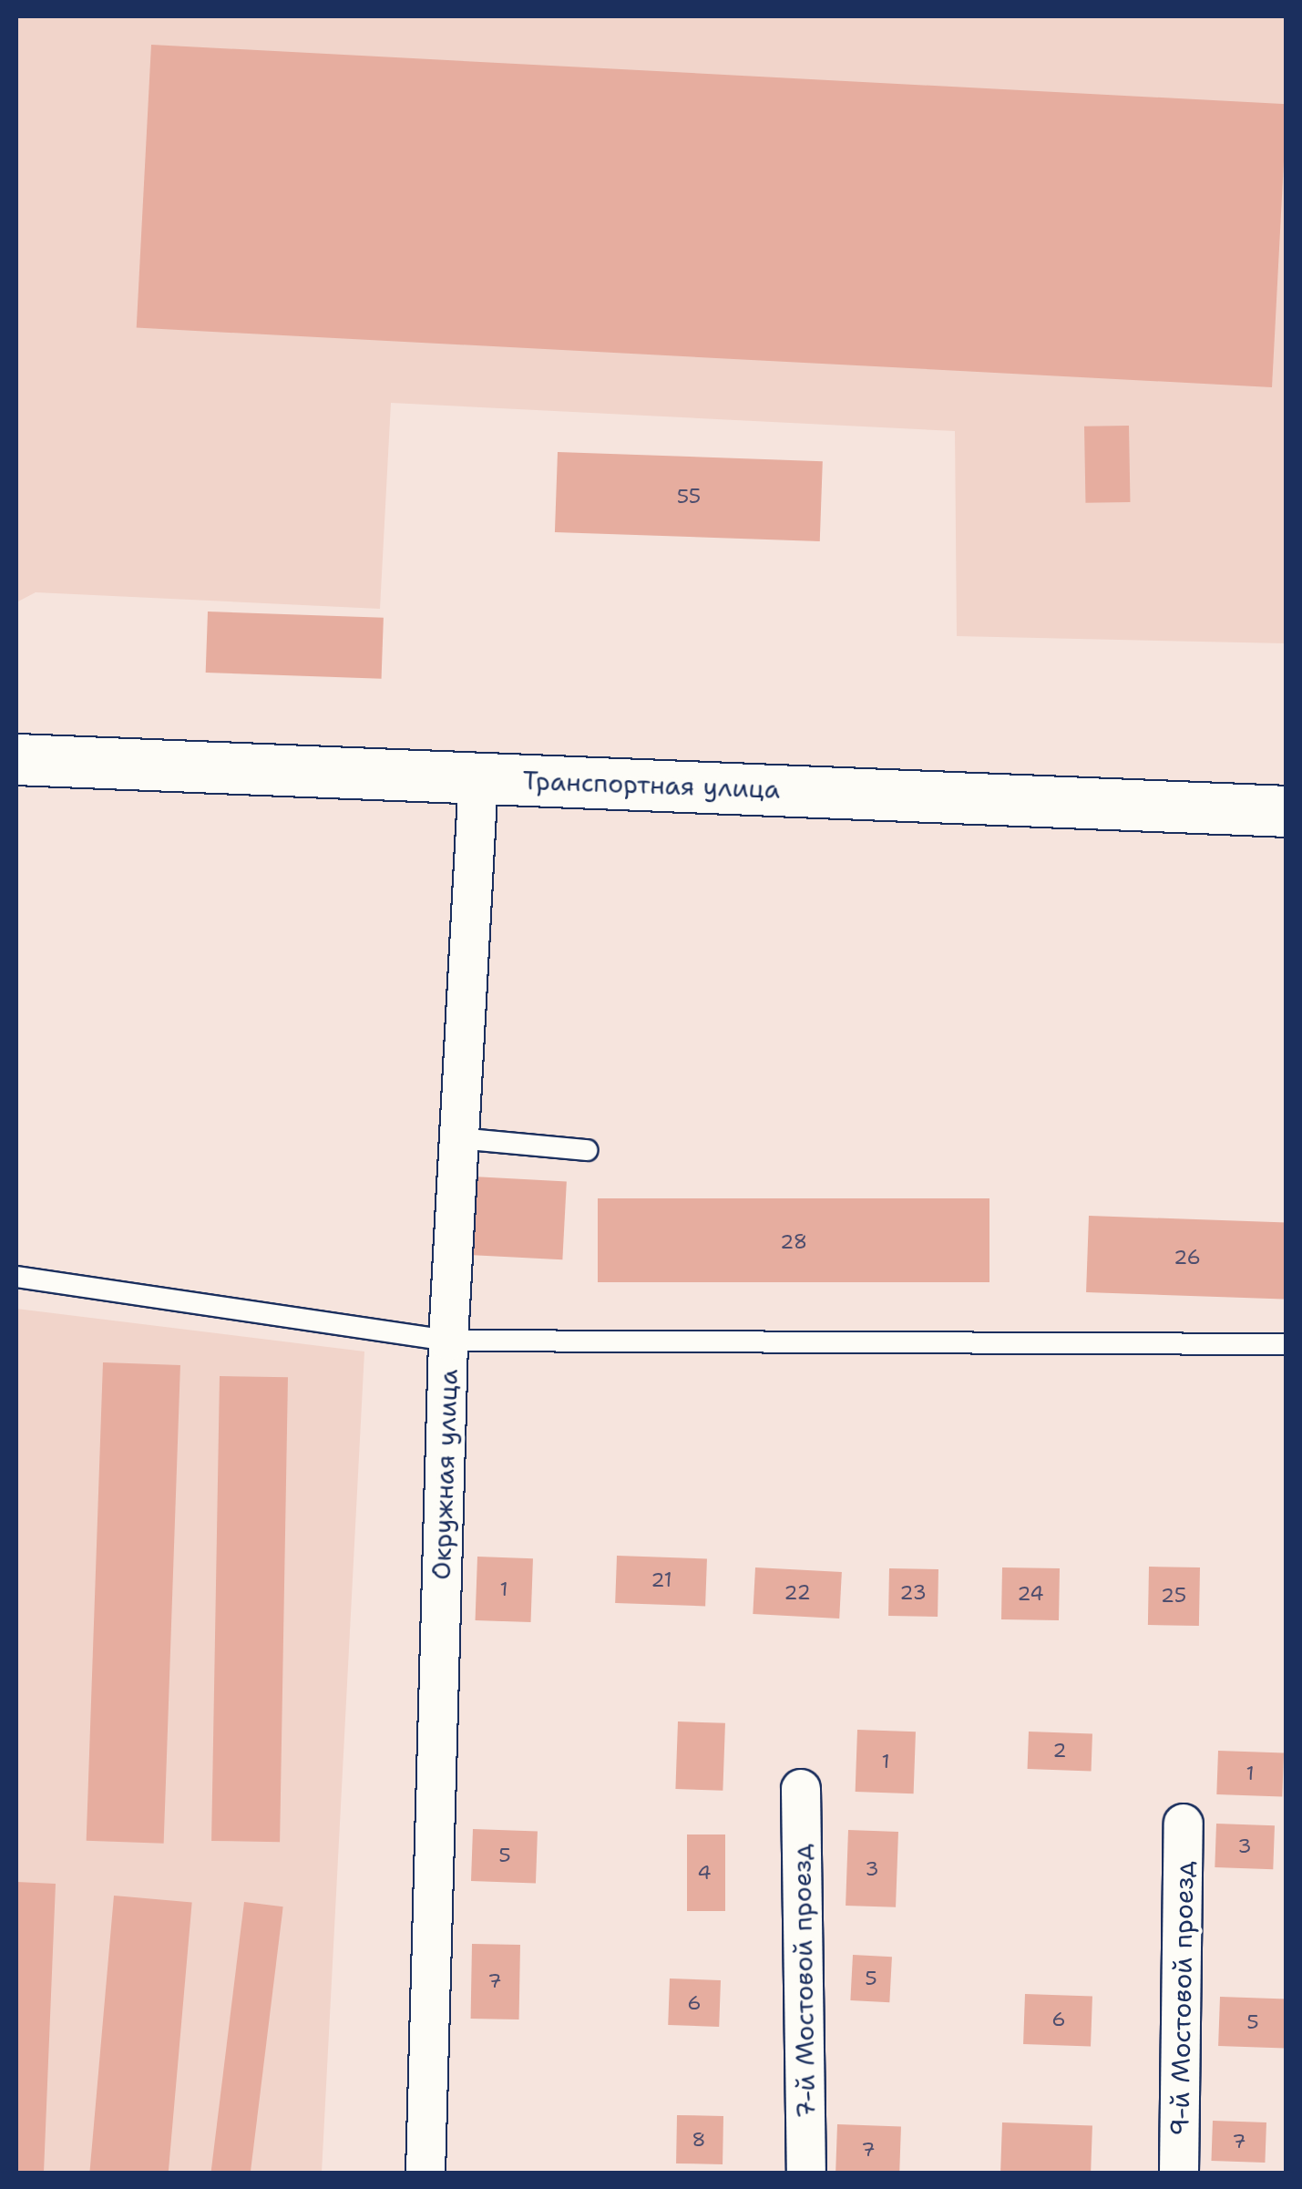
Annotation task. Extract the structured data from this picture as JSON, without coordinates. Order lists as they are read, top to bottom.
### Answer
{
  "streets": {
    "street": [
      "Транспортная улица",
      "Окружная улица",
      "7-й Мостовой проезд",
      "9-й Мостовой проезд"
    ]
  },
  "crossings": [
    ["Транспортная улица", "Окружная улица"]
  ],
  "house_numbers": [
    "55",
    "28",
    "26",
    "21",
    "1",
    "22",
    "23",
    "24",
    "25",
    "2",
    "1",
    "1",
    "3",
    "5",
    "3",
    "4",
    "5",
    "7",
    "6",
    "6",
    "5",
    "8",
    "7",
    "7"
  ]
}
